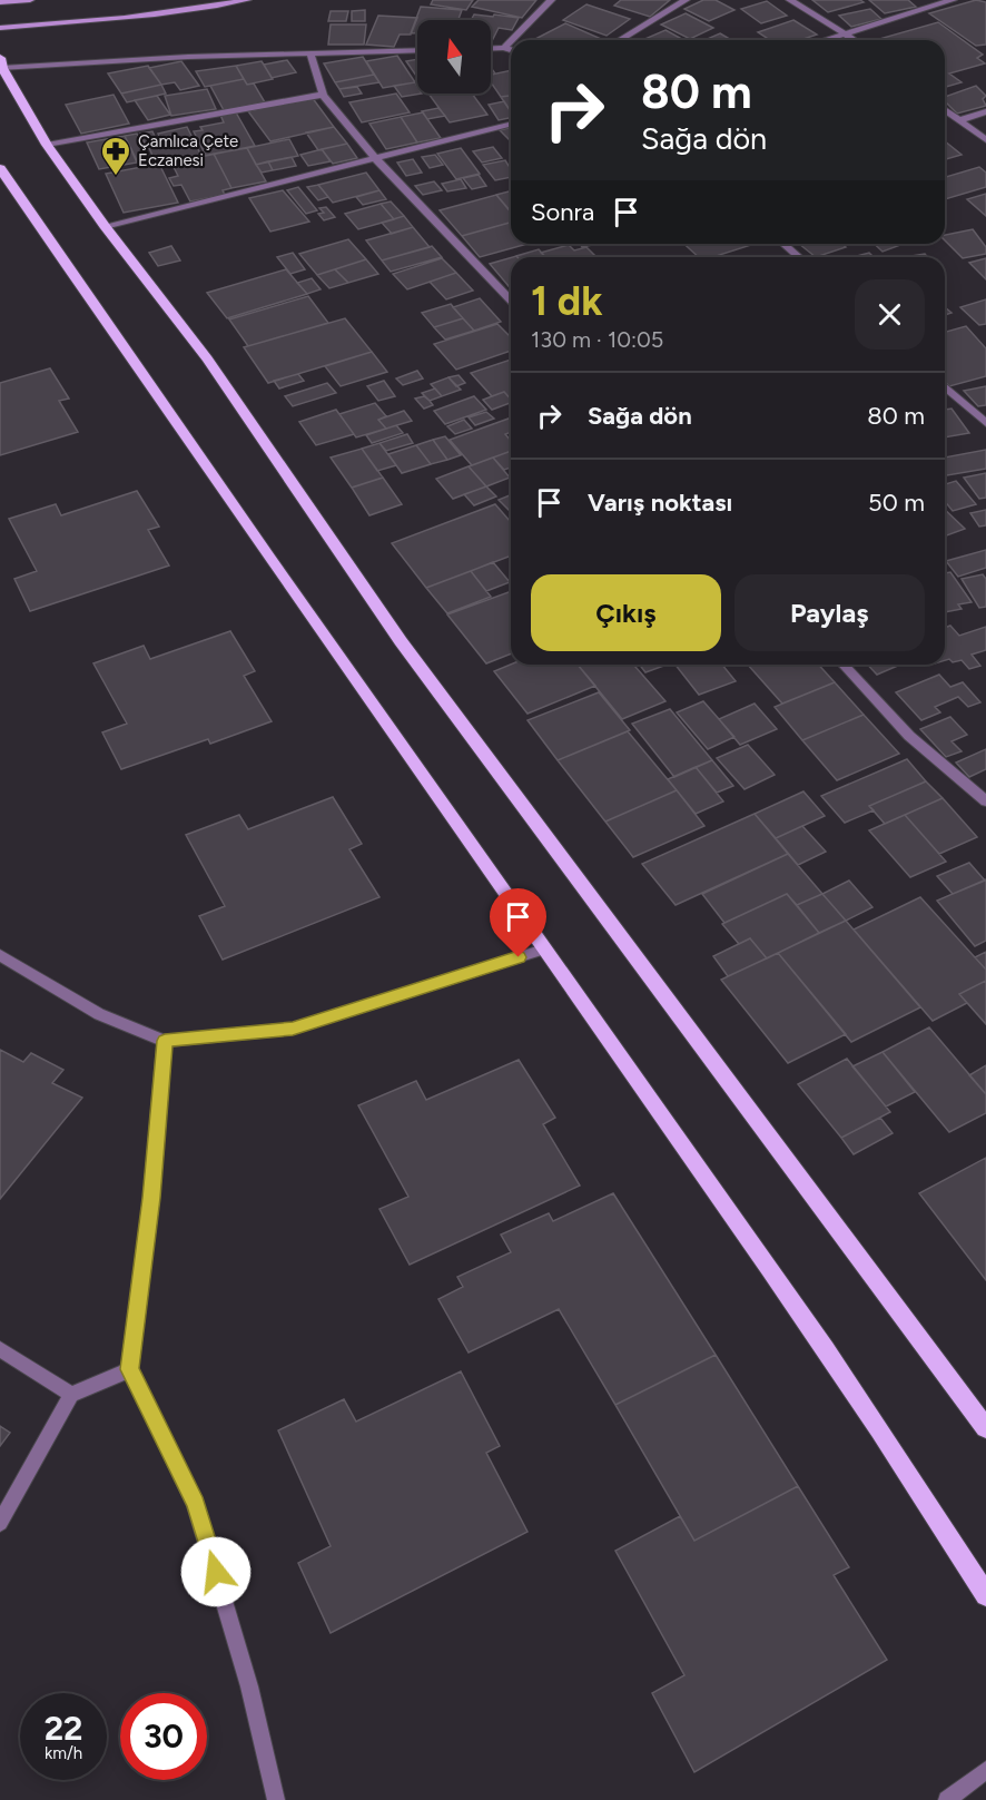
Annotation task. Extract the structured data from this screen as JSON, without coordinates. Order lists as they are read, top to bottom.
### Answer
{
  "places": {
    "pharmacy": ["Çamlıca Çete Eczanesi"]
  },
  "north": "top",
  "page": {
    "turn": ["80 m", "Sağa dön"],
    "then": "Sonra",
    "heading": ["1 dk", "130 m · 10:05"],
    "list": [
      {
        "name": "Sağa dön",
        "value": "80 m"
      },
      {
        "name": "Varış noktası",
        "value": "50 m"
      }
    ],
    "buttons": ["Çıkış", "Paylaş"],
    "speed": "22 km/h",
    "limit": "30"
  }
}
